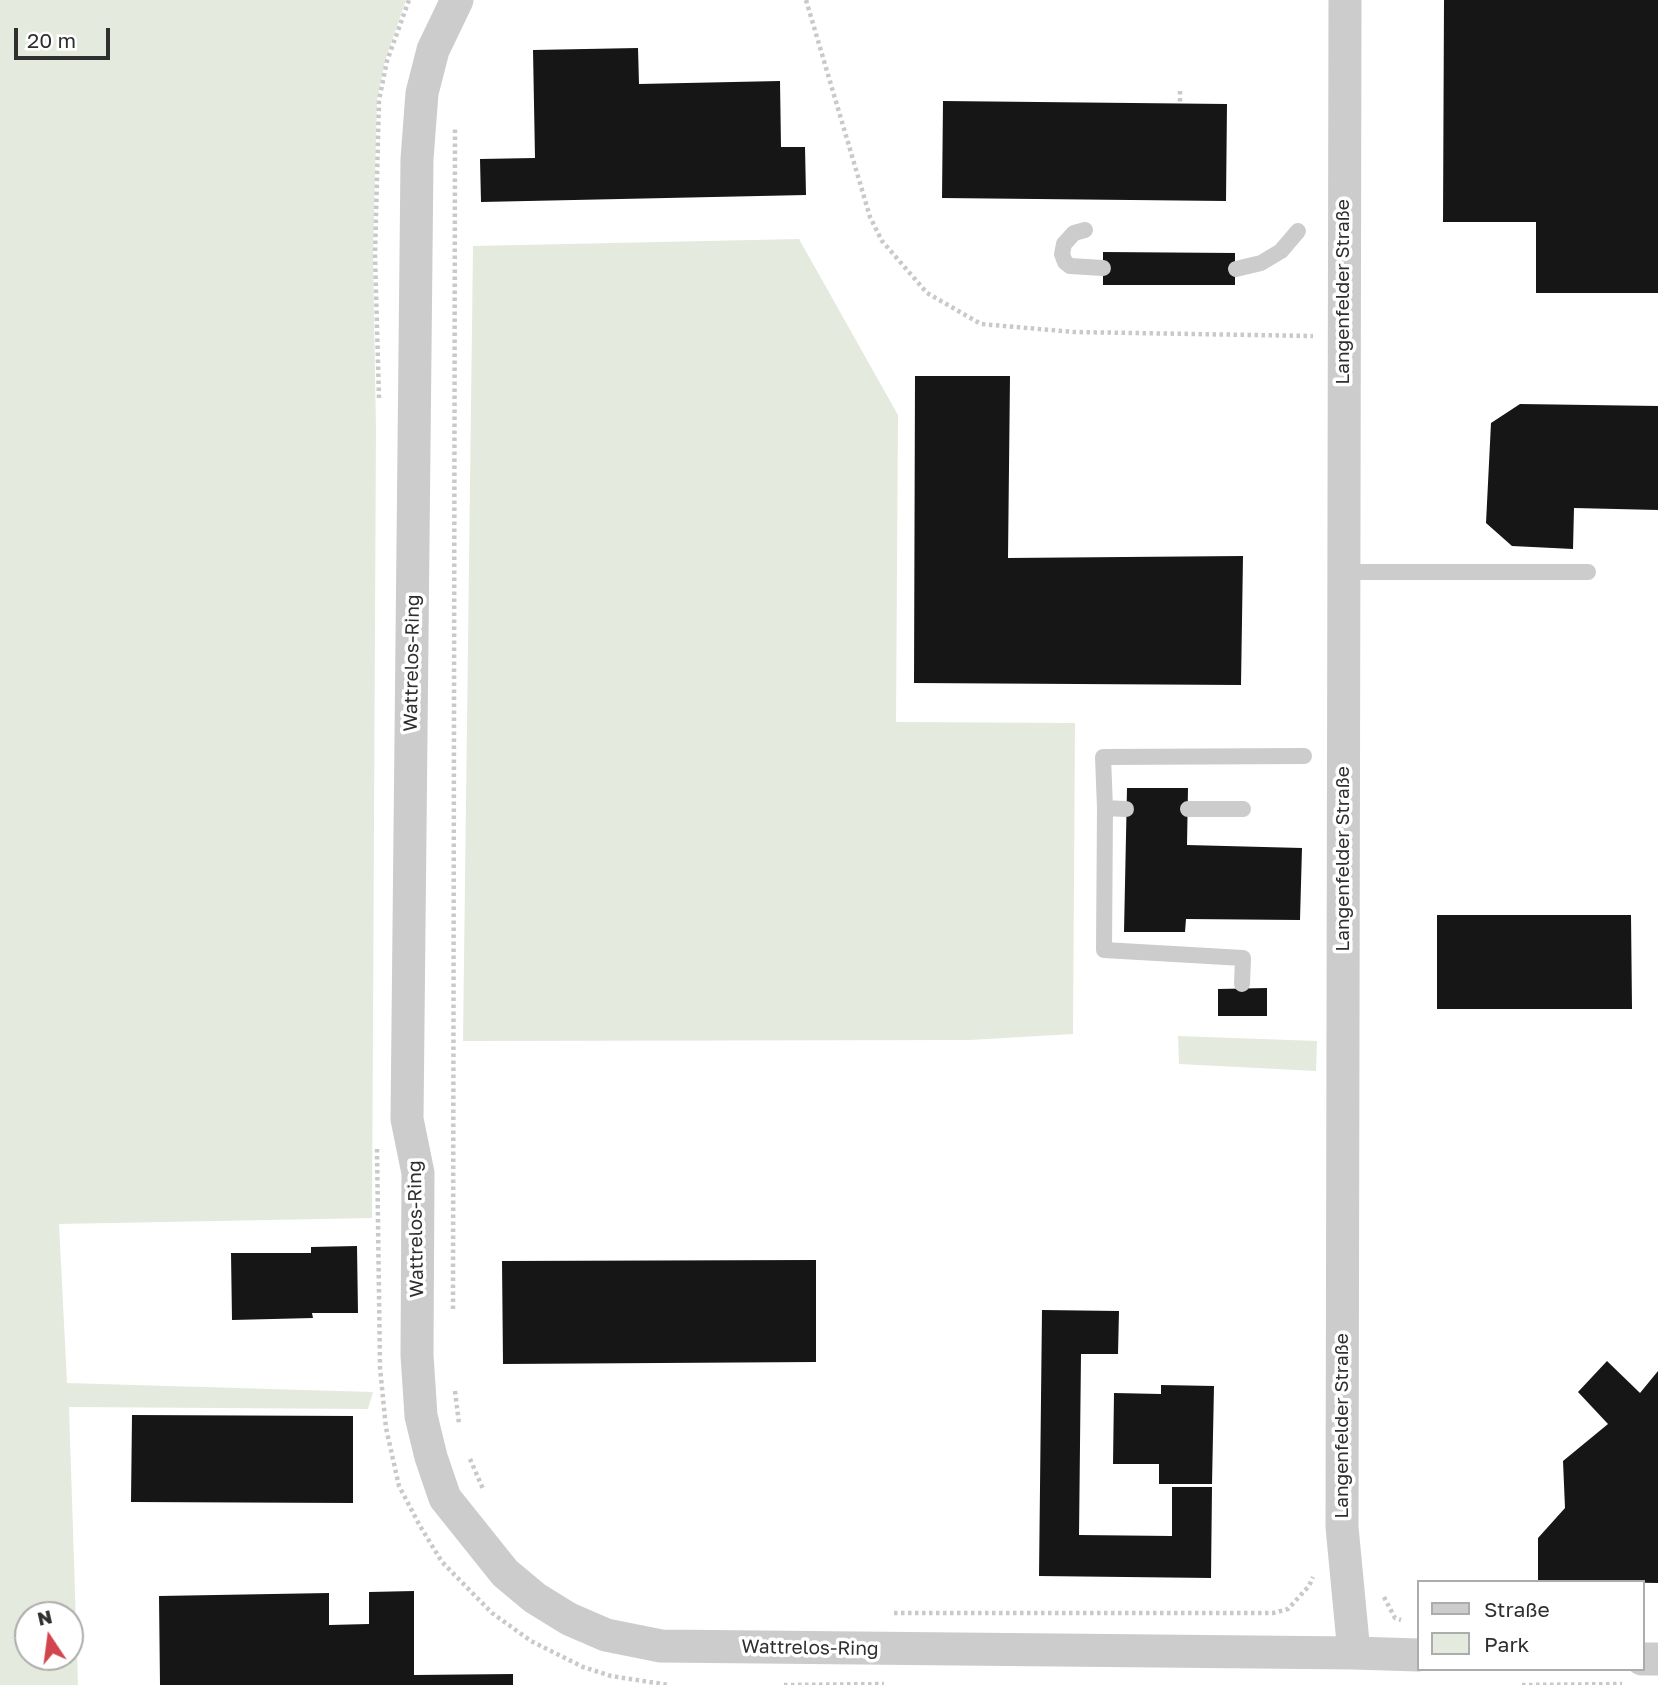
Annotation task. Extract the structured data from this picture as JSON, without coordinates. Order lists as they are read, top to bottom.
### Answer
{
  "streets": {
    "street": ["Langenfelder Straße", "Wattrelos-Ring"]
  },
  "crossings": [
    ["Langenfelder Straße", "Wattrelos-Ring"]
  ],
  "legend": ["Straße", "Park"],
  "scale_bar": "20 m",
  "north": "top"
}
